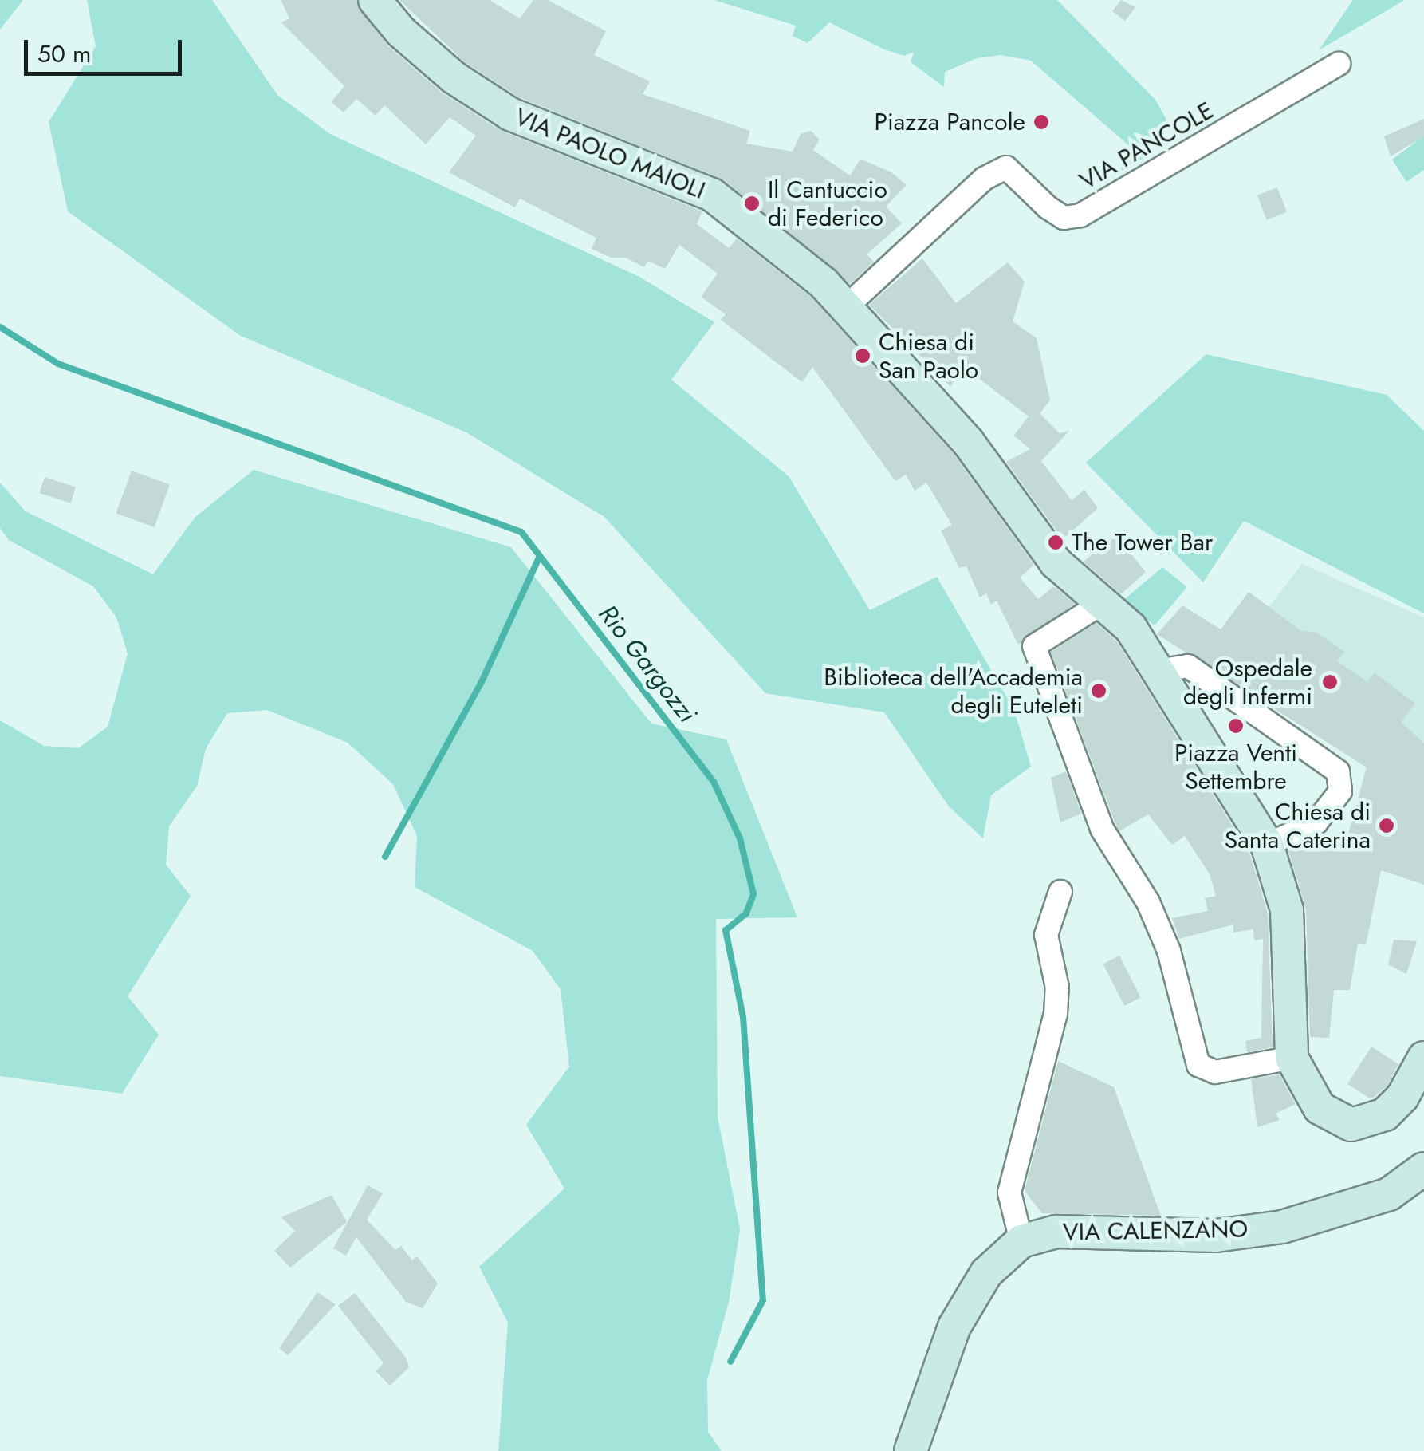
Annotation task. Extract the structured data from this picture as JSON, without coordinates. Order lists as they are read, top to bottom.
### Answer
{
  "streets": {
    "street": ["VIA PANCOLE", "VIA PAOLO MAIOLI", "VIA CALENZANO"]
  },
  "crossings": [
    ["VIA PANCOLE", "VIA PAOLO MAIOLI"]
  ],
  "water": ["Rio Gargozzi"],
  "places": [
    "Piazza Pancole",
    "Il Cantuccio di Federico",
    "Chiesa di San Paolo",
    "The Tower Bar",
    "Ospedale degli Infermi",
    "Biblioteca dell'Accademia degli Euteleti",
    "Piazza Venti Settembre",
    "Chiesa di Santa Caterina"
  ],
  "scale_bar": "50 m"
}
